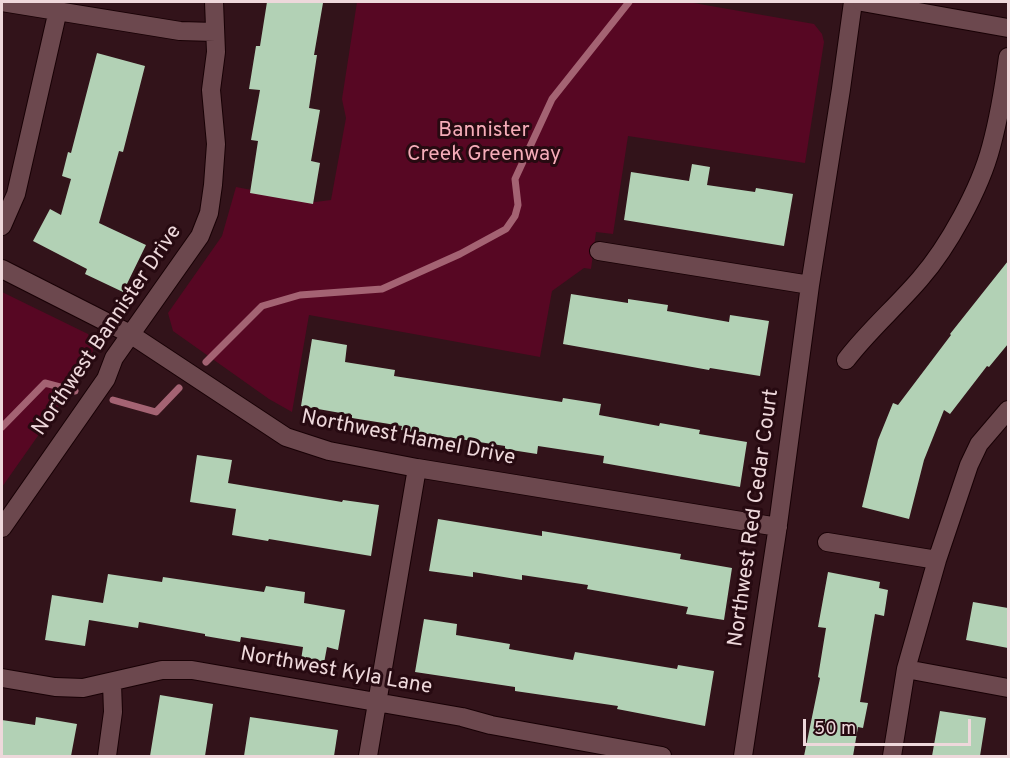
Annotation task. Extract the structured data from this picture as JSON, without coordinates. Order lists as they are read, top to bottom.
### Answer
{
  "streets": {
    "street": [
      "Northwest Bannister Drive",
      "Northwest Hamel Drive",
      "Northwest Red Cedar Court",
      "Northwest Kyla Lane"
    ]
  },
  "crossings": [
    ["Northwest Bannister Drive", "Northwest Hamel Drive"],
    ["Northwest Hamel Drive", "Northwest Red Cedar Court"]
  ],
  "parks": ["Bannister Creek Greenway"],
  "scale_bar": "50 m"
}
